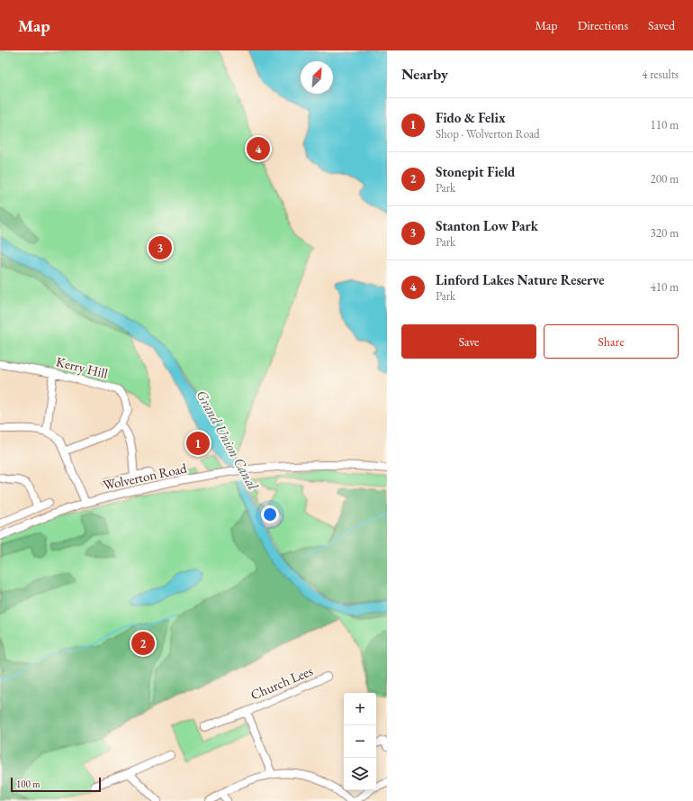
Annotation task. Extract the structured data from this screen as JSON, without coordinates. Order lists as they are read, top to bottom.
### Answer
{
  "streets": {
    "street": ["Kerry Hill", "Wolverton Road", "Church Lees"]
  },
  "water": ["Grand Union Canal"],
  "scale_bar": "100 m",
  "north": "top right",
  "page": {
    "header": "Map",
    "nav": ["Map", "Directions", "Saved"],
    "heading": ["Nearby", "4 results"],
    "list": [
      {
        "mark": "1",
        "name": "Fido & Felix",
        "note": "Shop · Wolverton Road",
        "value": "110 m"
      },
      {
        "mark": "2",
        "name": "Stonepit Field",
        "note": "Park",
        "value": "200 m"
      },
      {
        "mark": "3",
        "name": "Stanton Low Park",
        "note": "Park",
        "value": "320 m"
      },
      {
        "mark": "4",
        "name": "Linford Lakes Nature Reserve",
        "note": "Park",
        "value": "410 m"
      }
    ],
    "pins": [
      "4",
      "3",
      "1",
      "2"
    ],
    "buttons": ["Save", "Share"],
    "map_buttons": ["+", "−"],
    "scale": "100 m"
  }
}
